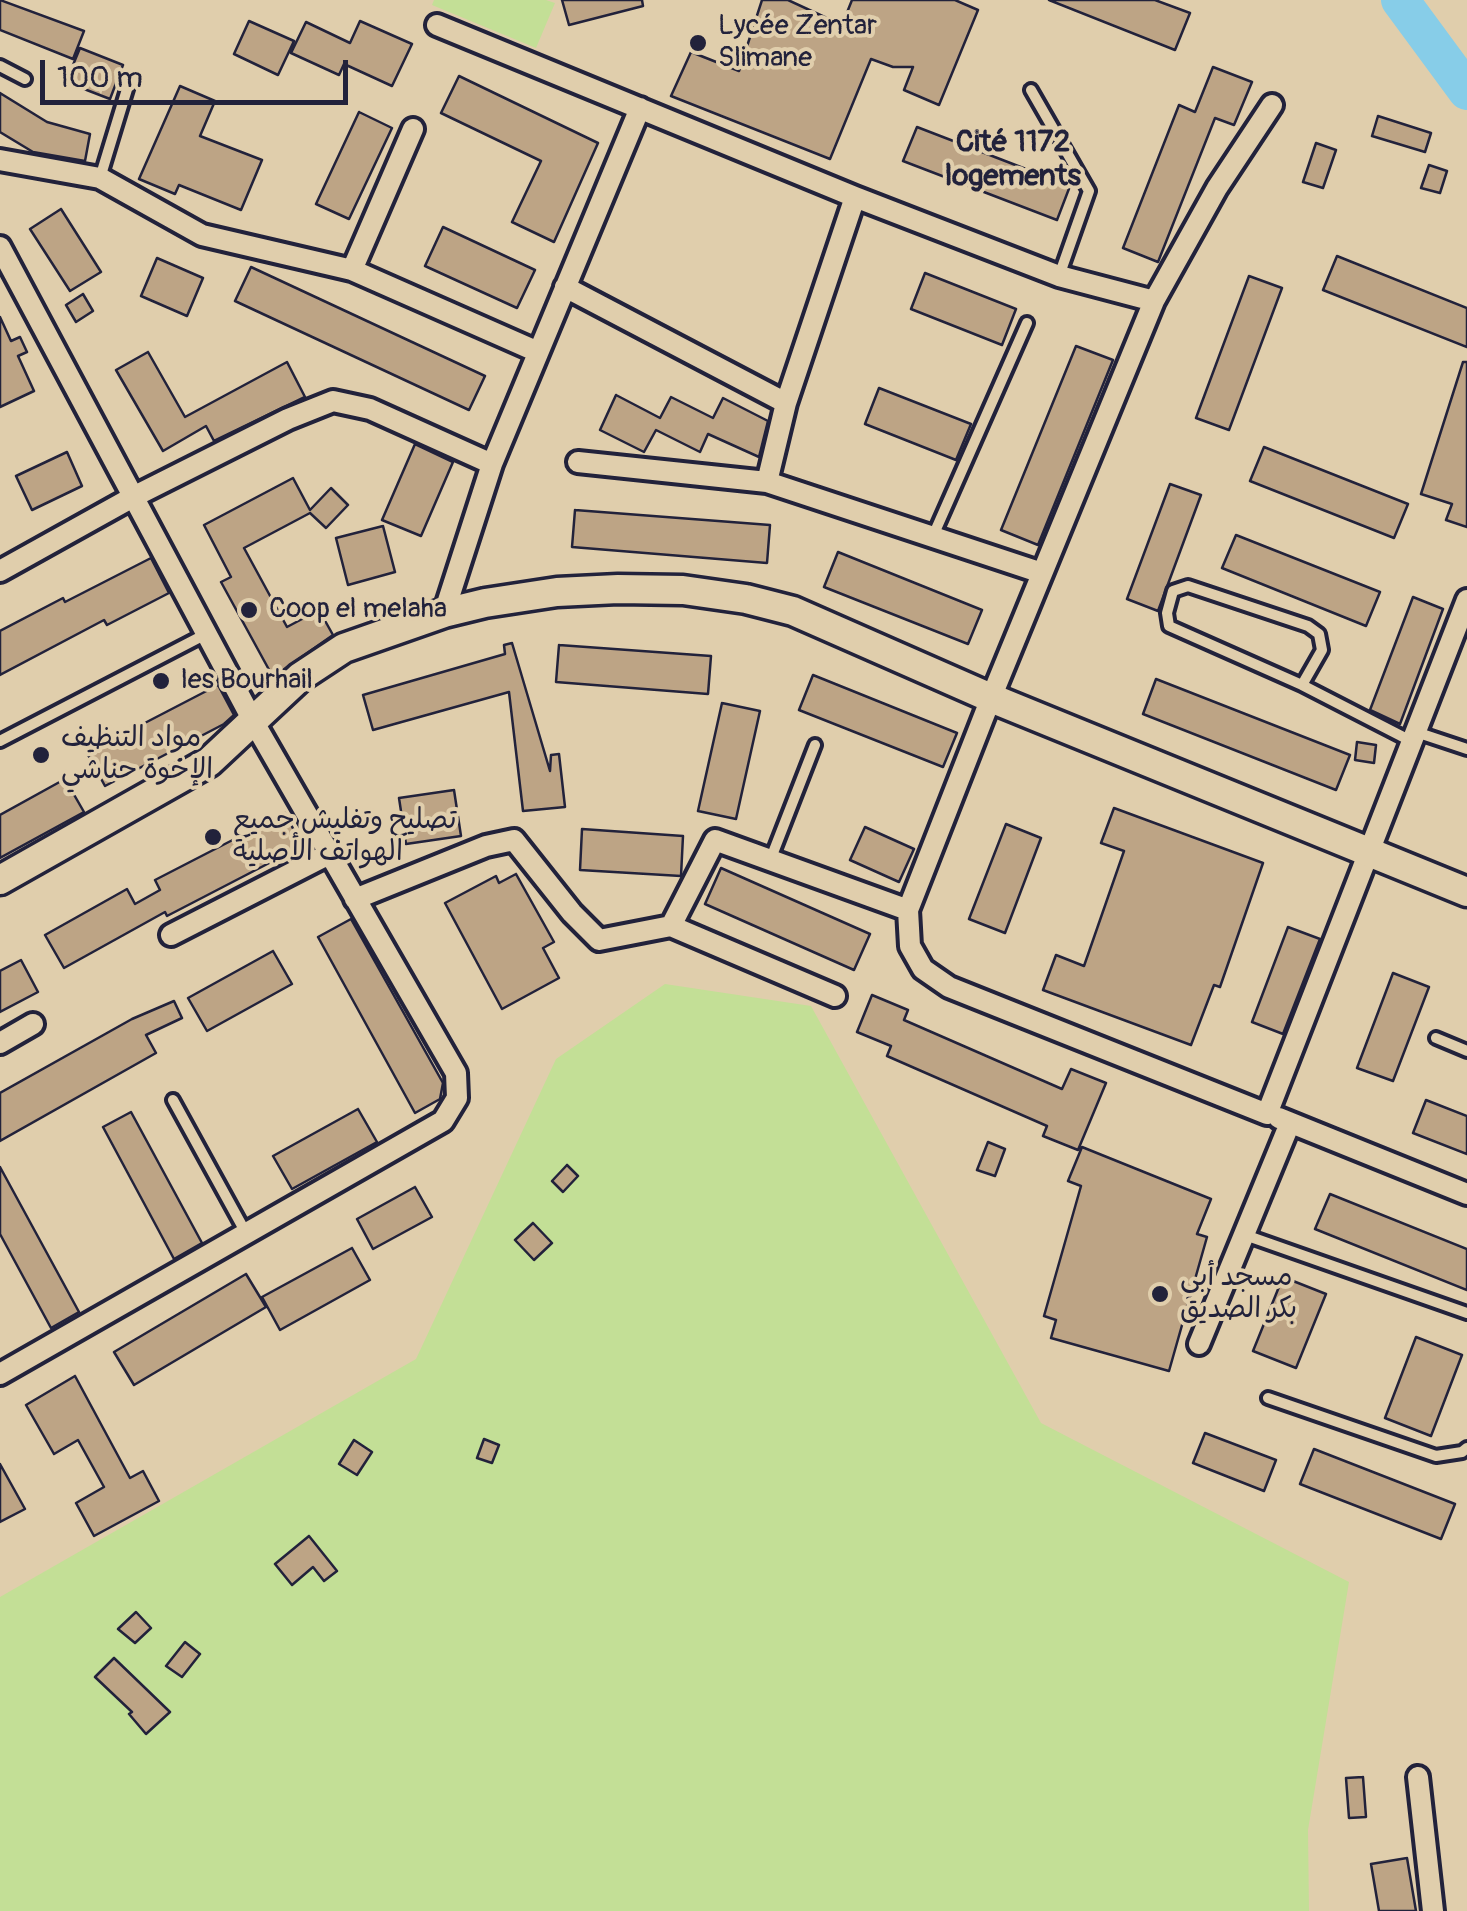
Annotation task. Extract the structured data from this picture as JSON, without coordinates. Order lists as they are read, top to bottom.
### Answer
{
  "districts": ["Cité 1172 logements"],
  "places": [
    "Lycée Zentar Slimane",
    "Coop el melaha",
    "les Bourhail",
    "مواد التنظيف الإخوة حناشي",
    "تصليح وتفليش جميع الهواتف الأصلية",
    "مسجد أبي بكر الصديق"
  ],
  "scale_bar": "100 m"
}
